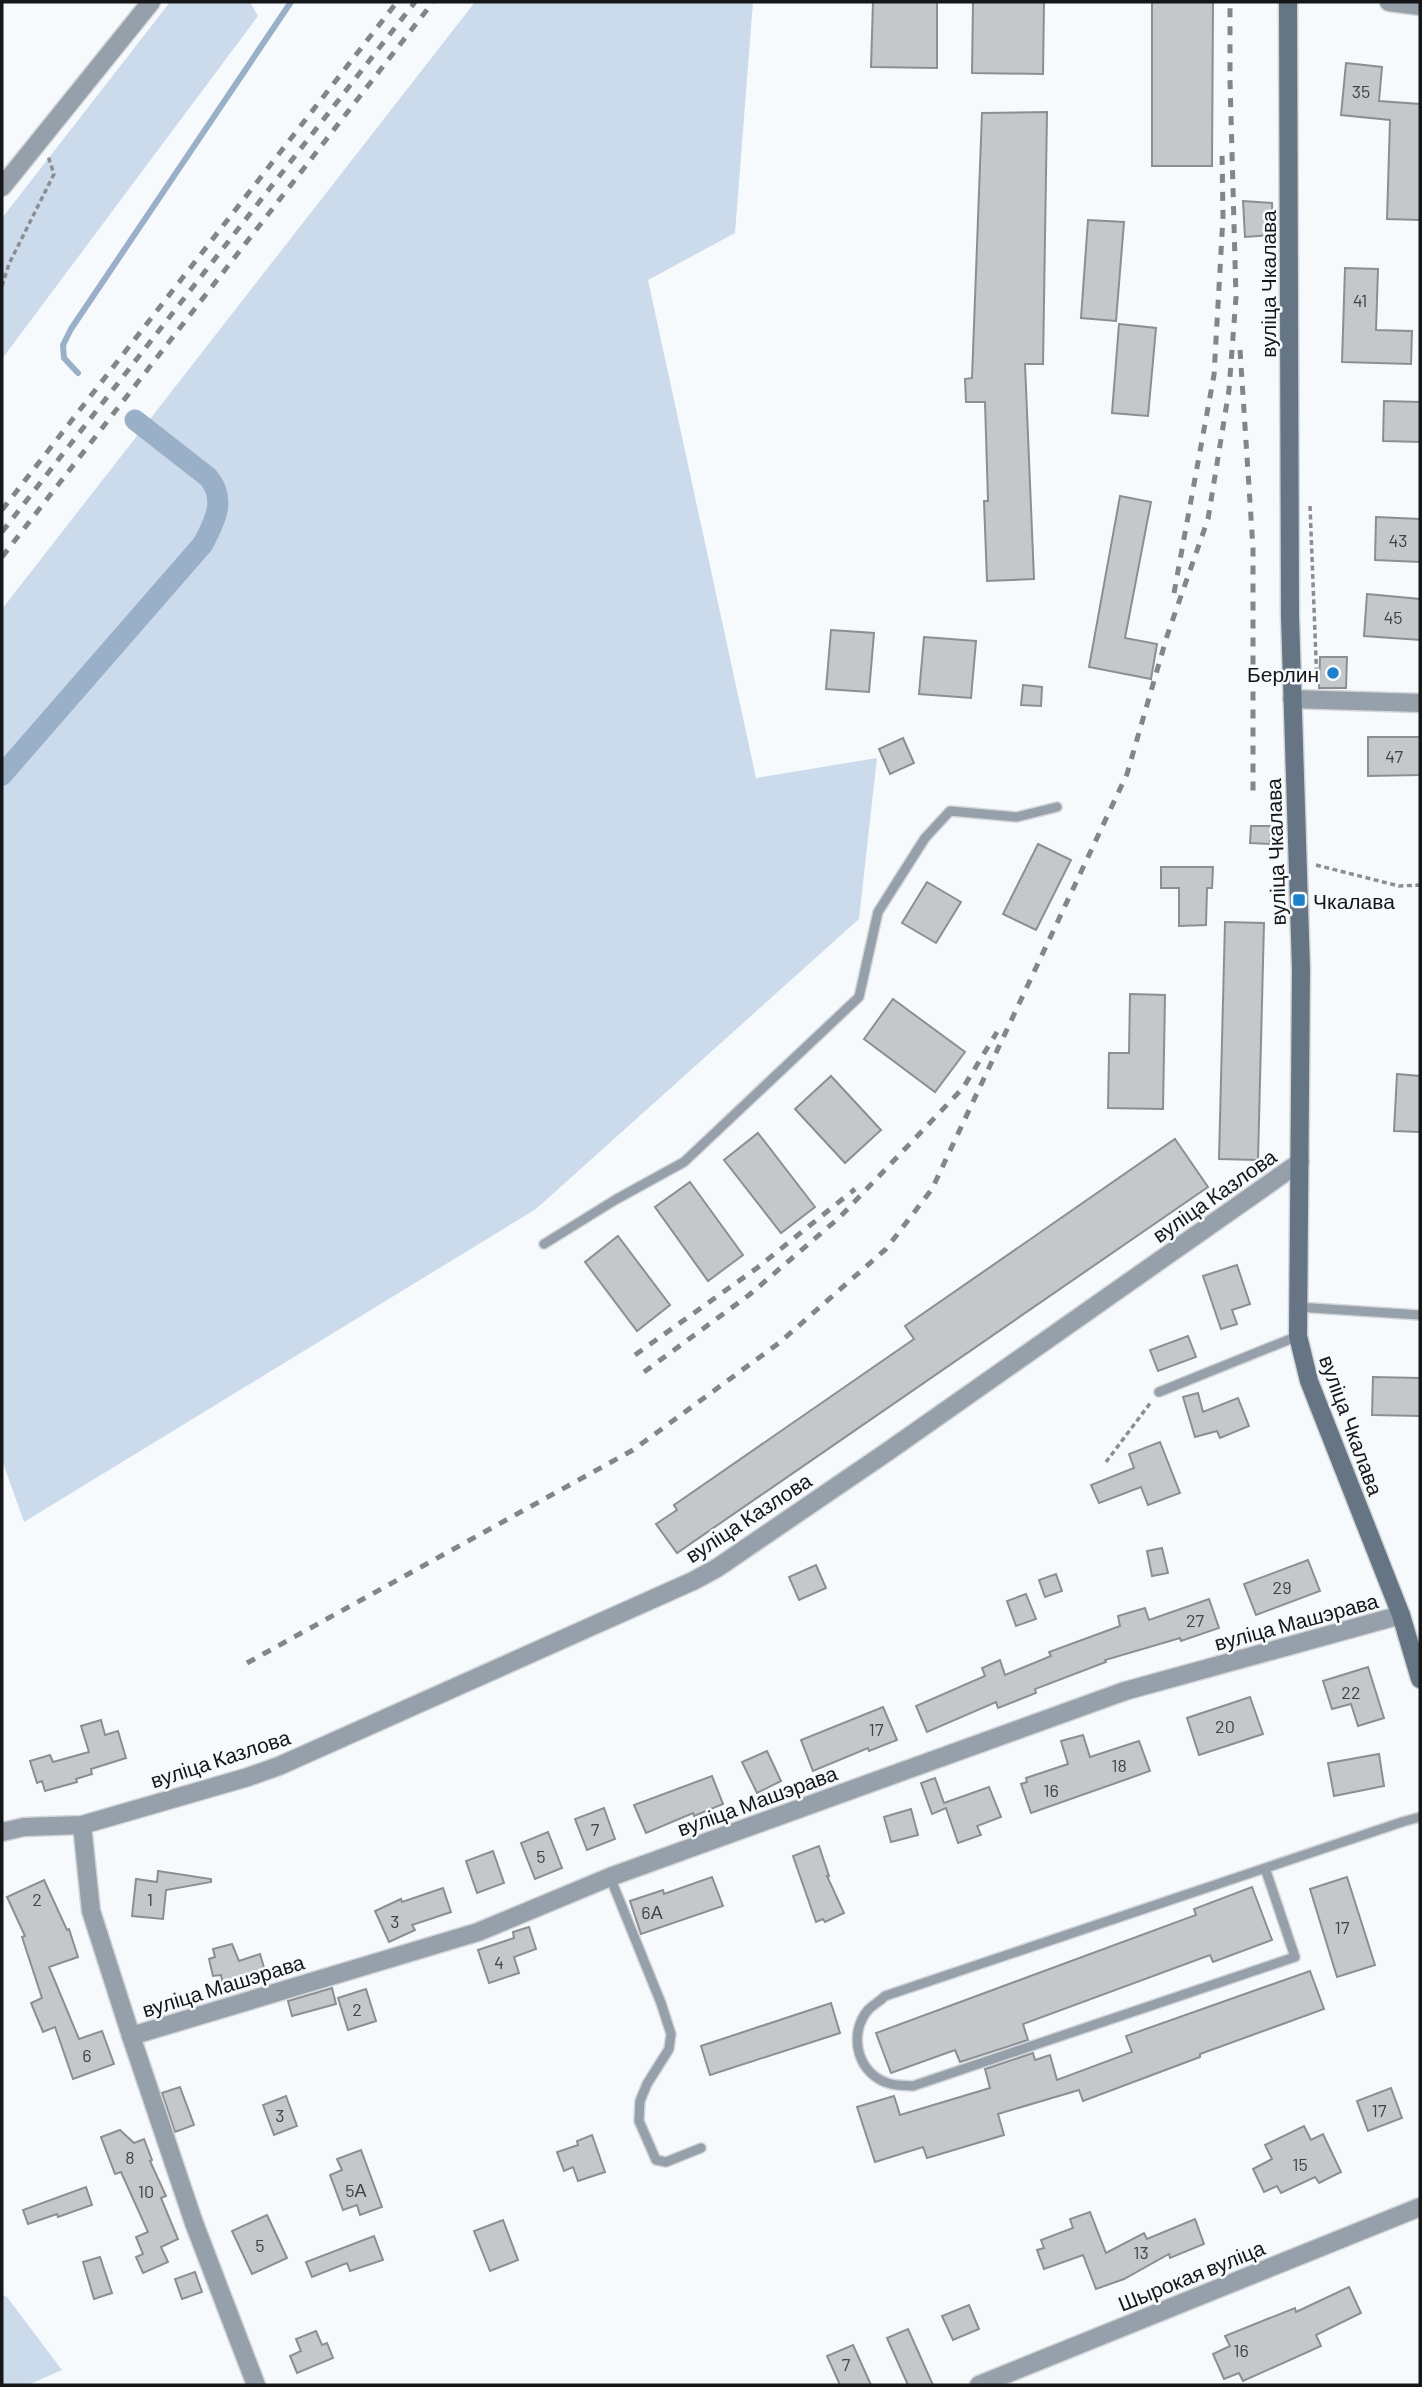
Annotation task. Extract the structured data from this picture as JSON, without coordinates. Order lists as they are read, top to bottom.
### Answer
{
  "streets": {
    "street": [
      "вуліца Чкалава",
      "вуліца Казлова",
      "вуліца Машэрава",
      "Шырокая вуліца"
    ]
  },
  "crossings": [
    ["вуліца Чкалава", "вуліца Казлова"],
    ["вуліца Чкалава", "вуліца Машэрава"]
  ],
  "places": {
    "other": ["Берлин"],
    "transit": ["Чкалава"]
  },
  "house_numbers": [
    "35",
    "41",
    "43",
    "45",
    "47",
    "29",
    "27",
    "22",
    "20",
    "17",
    "18",
    "16",
    "7",
    "5",
    "2",
    "1",
    "6А",
    "3",
    "17",
    "4",
    "2",
    "6",
    "17",
    "3",
    "8",
    "15",
    "5А",
    "10",
    "5",
    "13",
    "16",
    "7"
  ]
}
